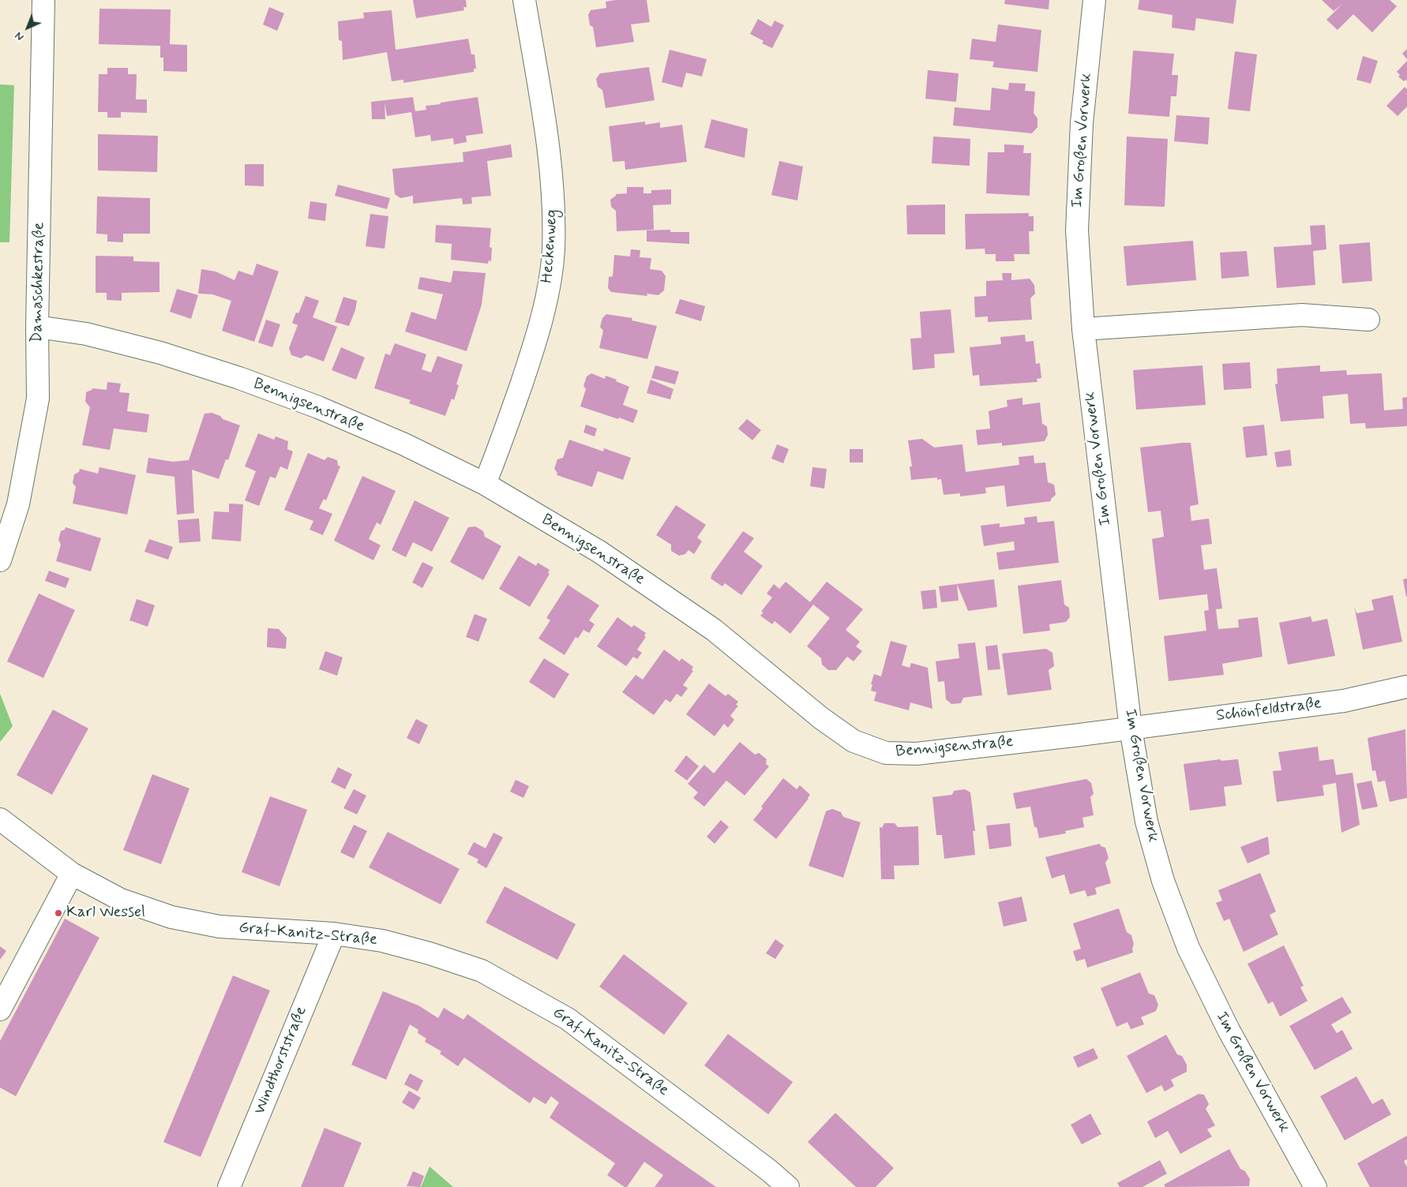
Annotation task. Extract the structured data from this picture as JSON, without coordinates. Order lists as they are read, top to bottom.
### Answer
{
  "streets": {
    "street": [
      "Im Großen Vorwerk",
      "Heckenweg",
      "Damaschkestraße",
      "Bennigsenstraße",
      "Schönfeldstraße",
      "Graf-Kanitz-Straße",
      "Windthorststraße"
    ]
  },
  "crossings": [
    ["Im Großen Vorwerk", "Bennigsenstraße"],
    ["Im Großen Vorwerk", "Schönfeldstraße"],
    ["Heckenweg", "Bennigsenstraße"],
    ["Damaschkestraße", "Bennigsenstraße"],
    ["Bennigsenstraße", "Schönfeldstraße"],
    ["Graf-Kanitz-Straße", "Windthorststraße"]
  ],
  "places": ["Karl Wessel"],
  "north": "bottom left"
}
